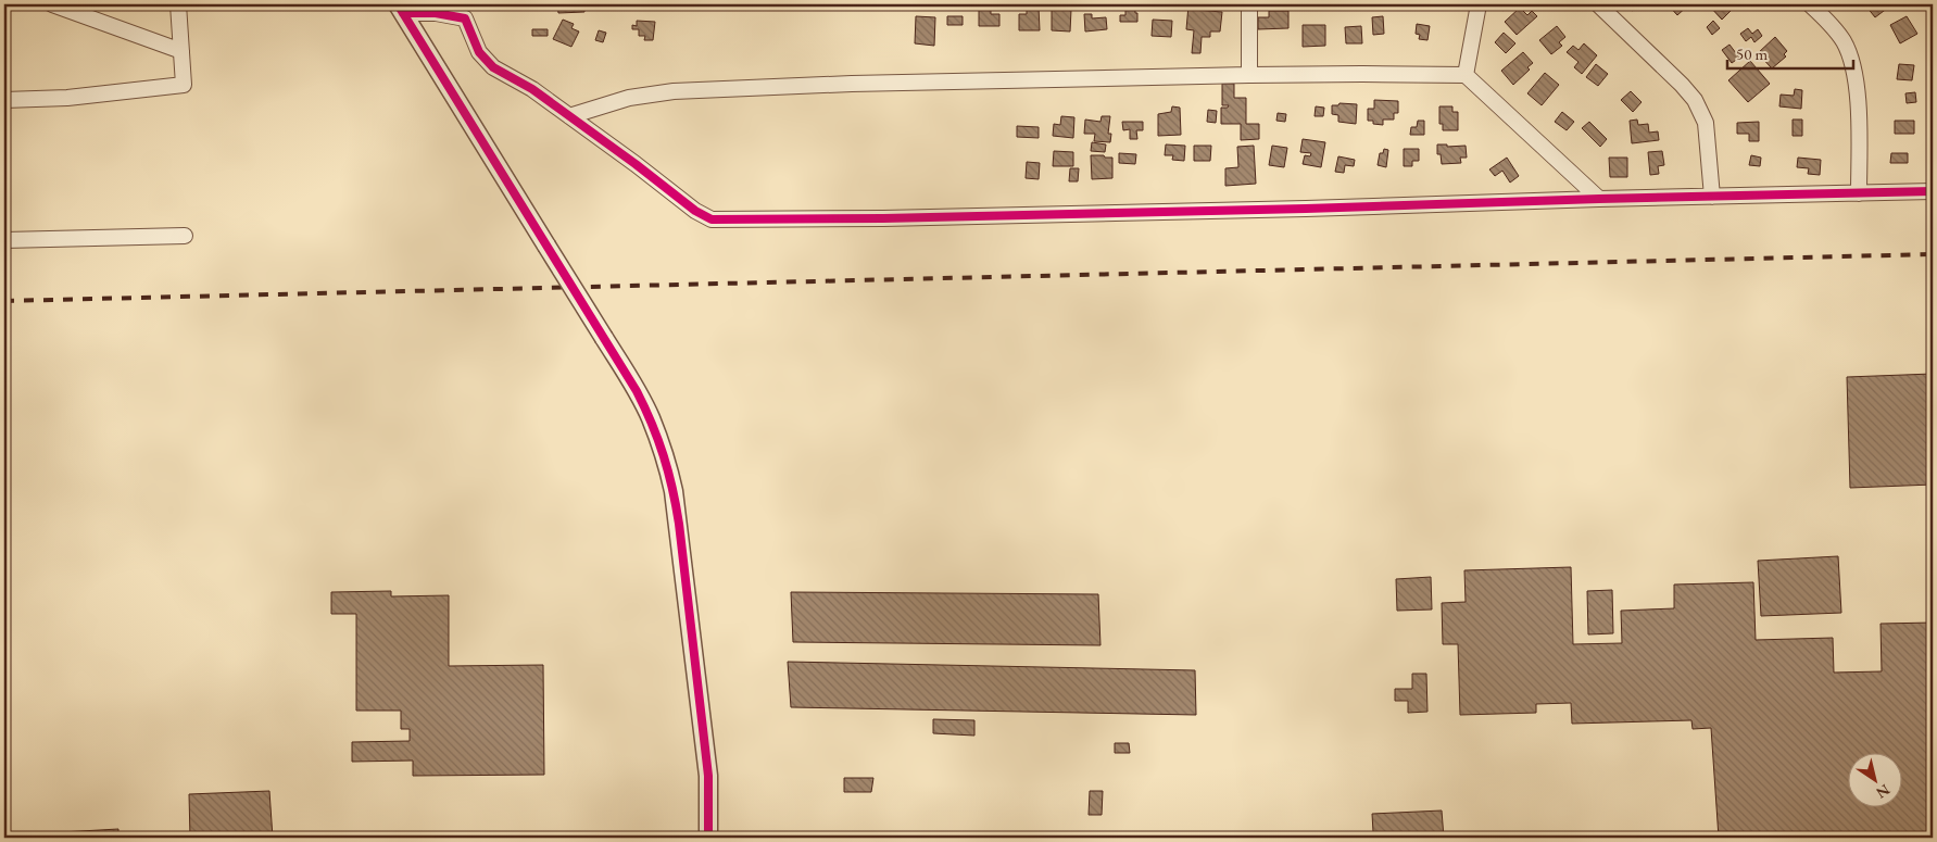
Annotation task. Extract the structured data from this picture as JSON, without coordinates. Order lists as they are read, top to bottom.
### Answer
{
  "scale_bar": "50 m",
  "north": "bottom right"
}
